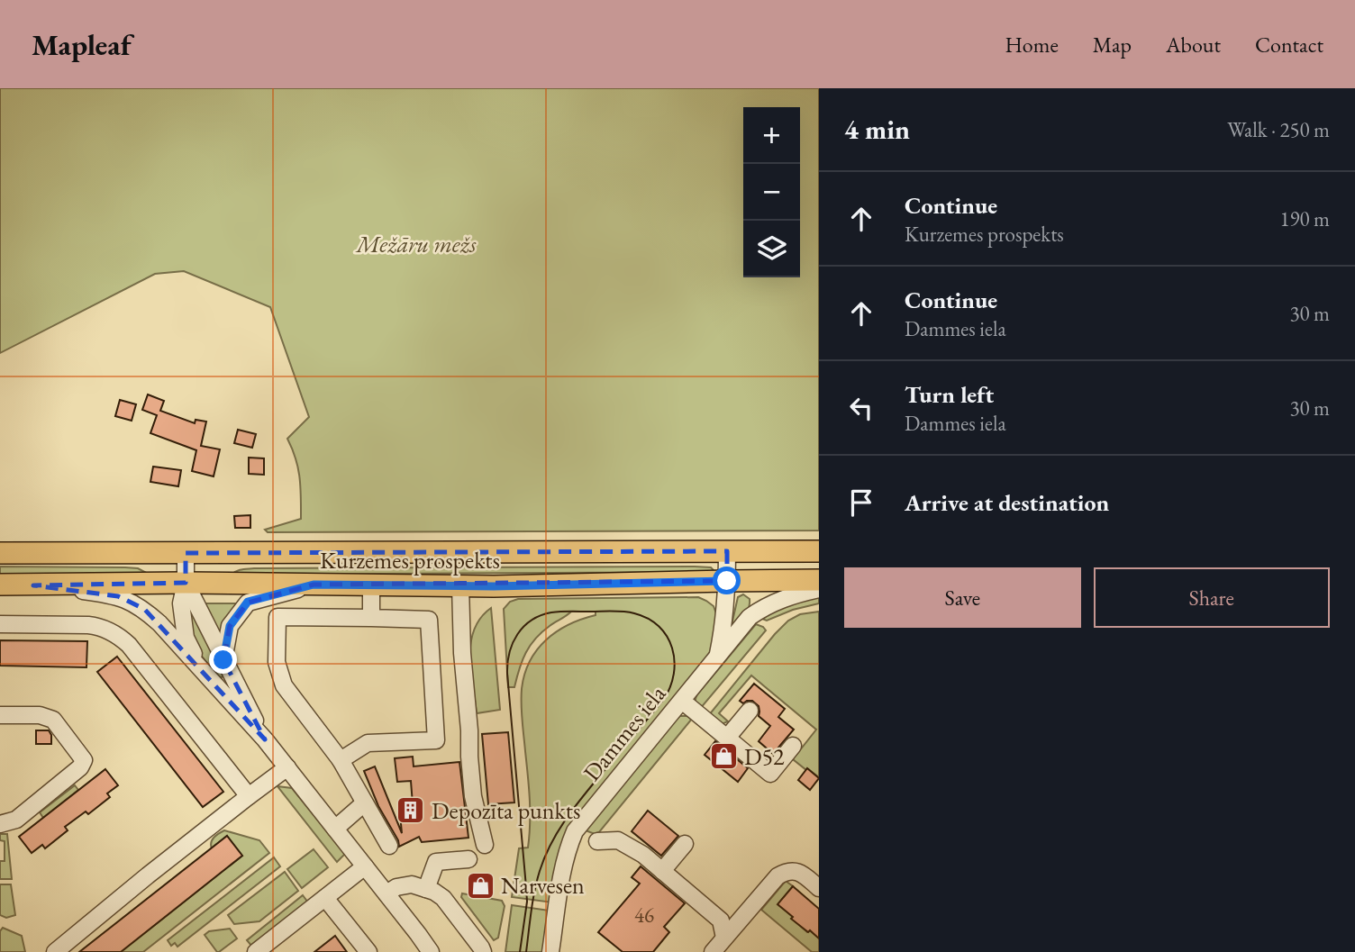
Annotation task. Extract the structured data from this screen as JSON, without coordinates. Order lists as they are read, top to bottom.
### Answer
{
  "streets": {
    "main road": ["Kurzemes prospekts"],
    "street": ["Dammes iela"]
  },
  "crossings": [
    ["Kurzemes prospekts", "Dammes iela"]
  ],
  "parks": ["Mežāru mežs"],
  "places": {
    "shop": ["D52", "Narvesen"],
    "building": ["Depozīta punkts"]
  },
  "house_numbers": ["46"],
  "page": {
    "header": "Mapleaf",
    "nav": [
      "Home",
      "Map",
      "About",
      "Contact"
    ],
    "heading": ["4 min", "Walk · 250 m"],
    "map_buttons": ["+", "−"],
    "list": [
      ["Continue", "Kurzemes prospekts", "190 m"],
      ["Continue", "Dammes iela", "30 m"],
      ["Turn left", "Dammes iela", "30 m"],
      "Arrive at destination"
    ],
    "buttons": ["Save", "Share"]
  }
}
